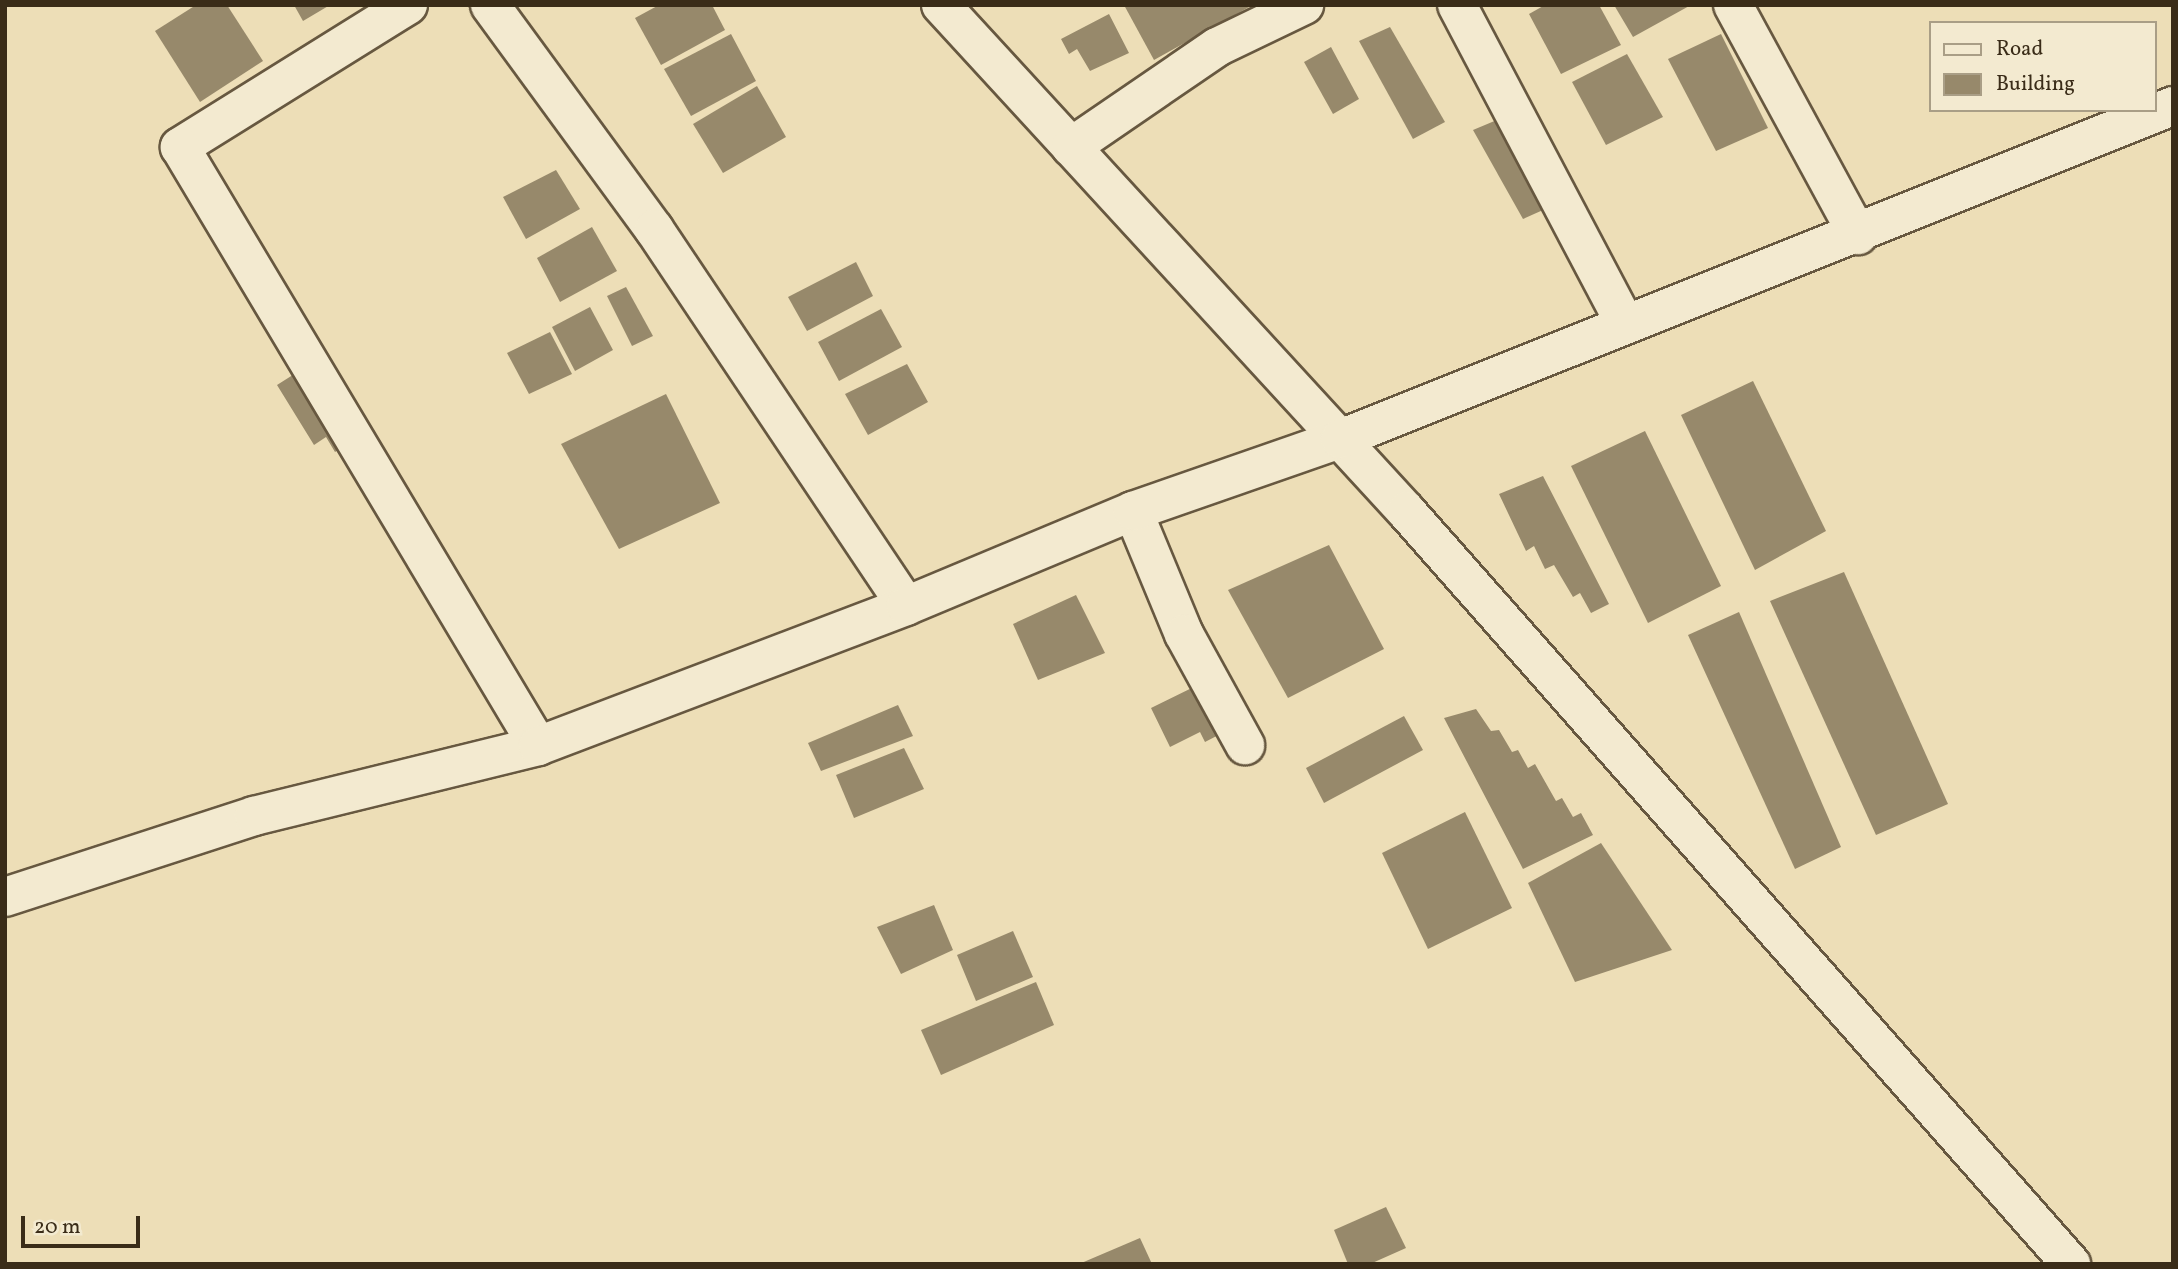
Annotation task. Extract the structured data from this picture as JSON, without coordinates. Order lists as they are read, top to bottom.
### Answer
{
  "legend": ["Road", "Building"],
  "scale_bar": "20 m"
}
